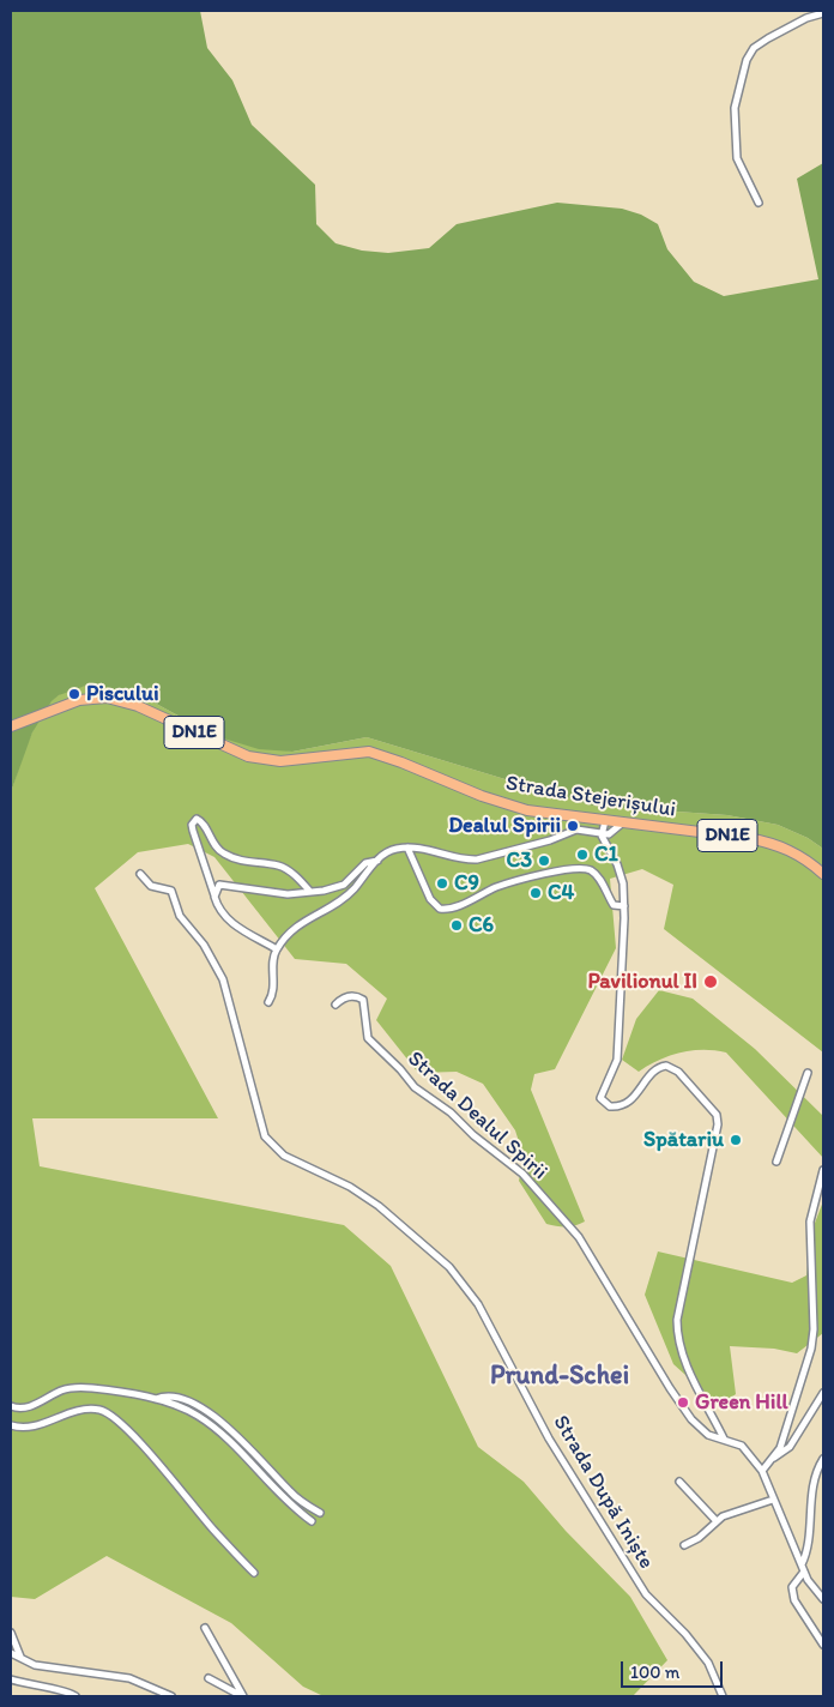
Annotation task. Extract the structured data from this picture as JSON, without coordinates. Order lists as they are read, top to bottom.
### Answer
{
  "streets": {
    "main road": ["DN1E", "Strada Stejerișului"],
    "street": ["Strada Dealul Spirii", "Strada După Iniște"]
  },
  "districts": ["Prund-Schei"],
  "places": [
    "Piscului",
    "Dealul Spirii",
    "C1",
    "C3",
    "C9",
    "C4",
    "C6",
    "Pavilionul II",
    "Spătariu",
    "Green Hill"
  ],
  "scale_bar": "100 m"
}
